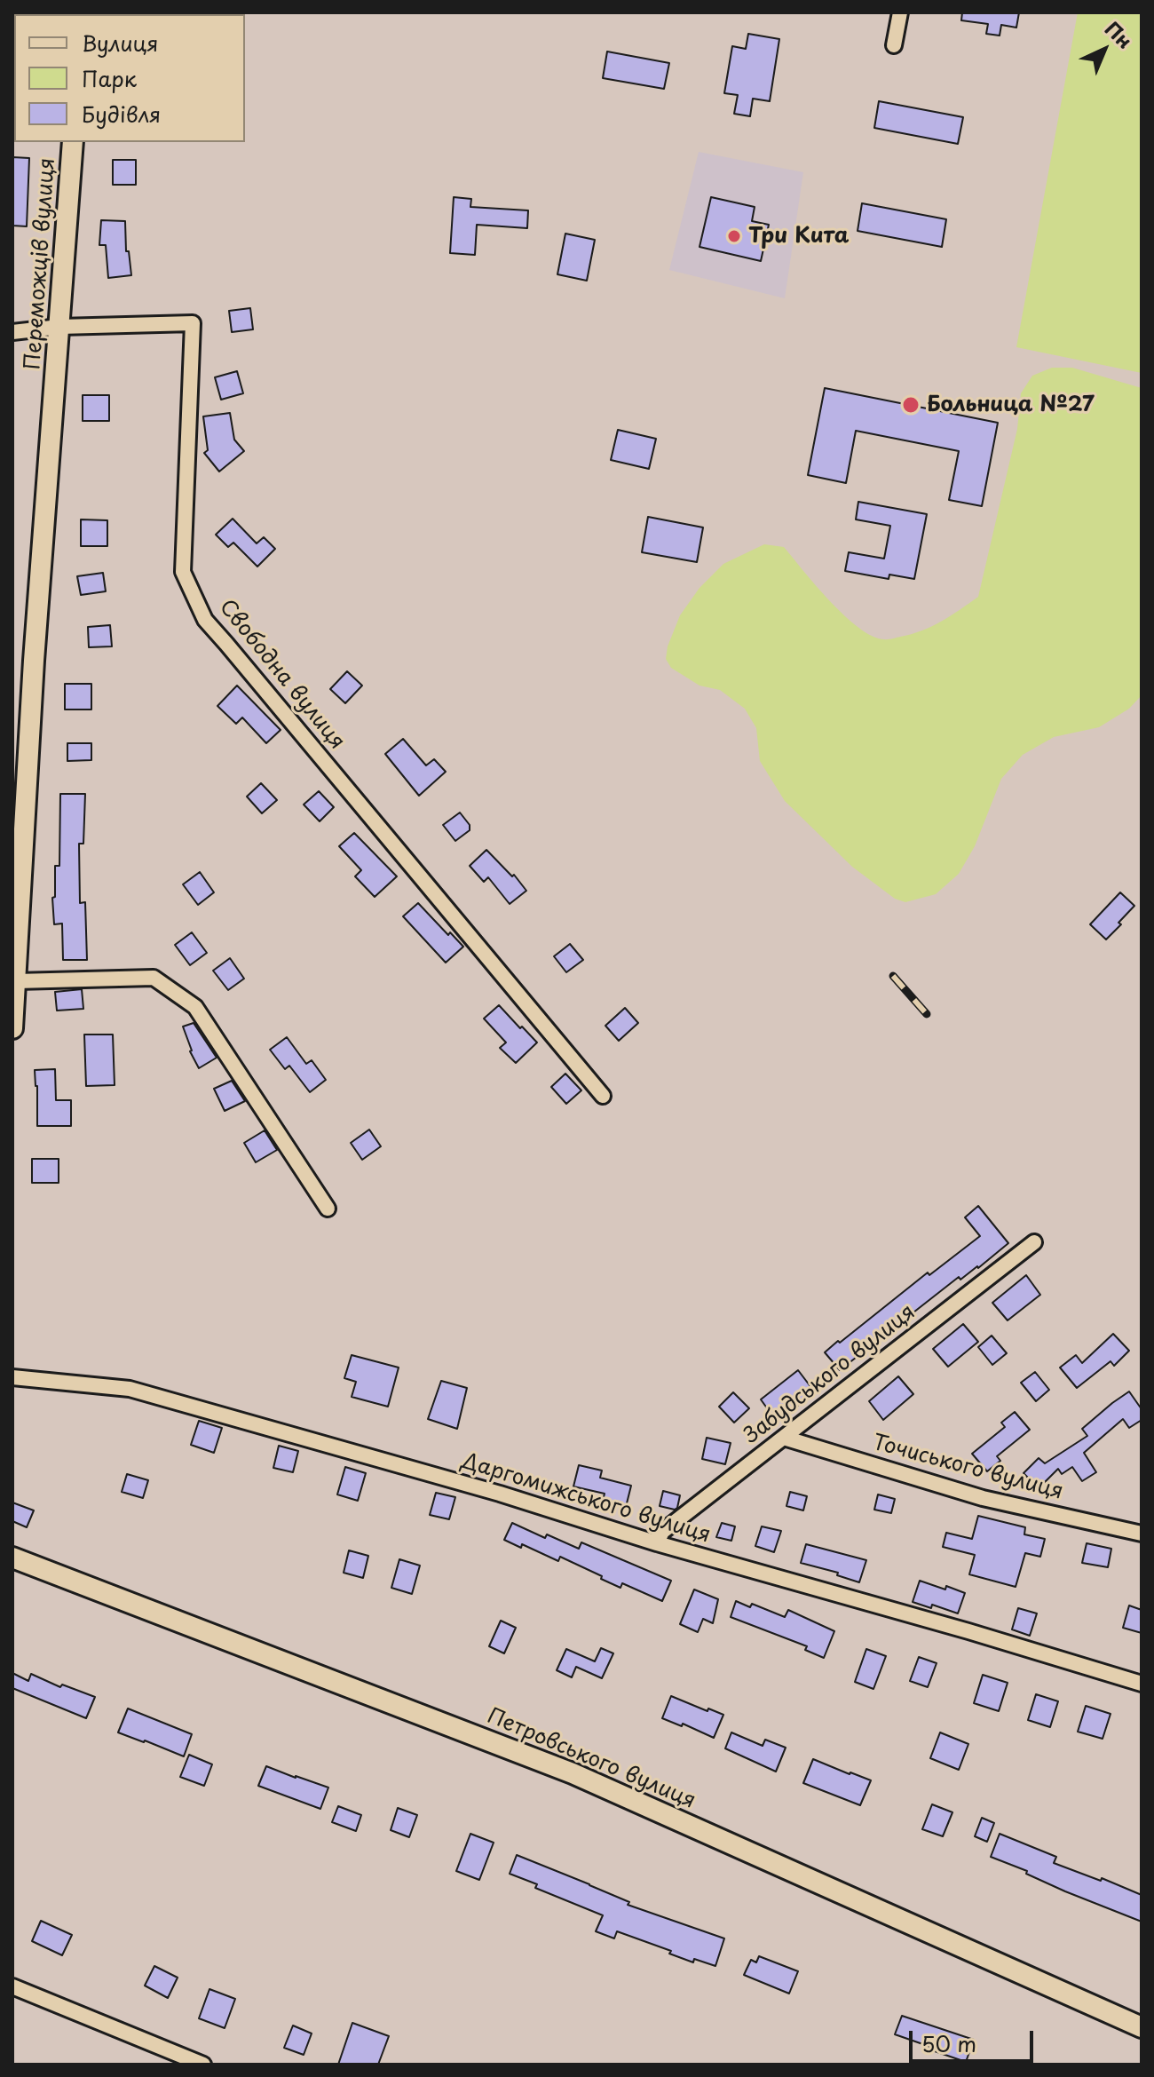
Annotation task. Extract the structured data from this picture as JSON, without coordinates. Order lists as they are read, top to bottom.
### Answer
{
  "streets": {
    "main road": ["Переможців вулиця", "Петровського вулиця"],
    "street": [
      "Свободна вулиця",
      "Забудського вулиця",
      "Точиського вулиця",
      "Даргомижського вулиця"
    ]
  },
  "crossings": [
    ["Переможців вулиця", "Свободна вулиця"],
    ["Забудського вулиця", "Точиського вулиця"],
    ["Забудського вулиця", "Даргомижського вулиця"]
  ],
  "places": ["Три Кита", "Больница №27"],
  "legend": ["Вулиця", "Парк", "Будівля"],
  "scale_bar": "50 m",
  "north": "top right"
}
